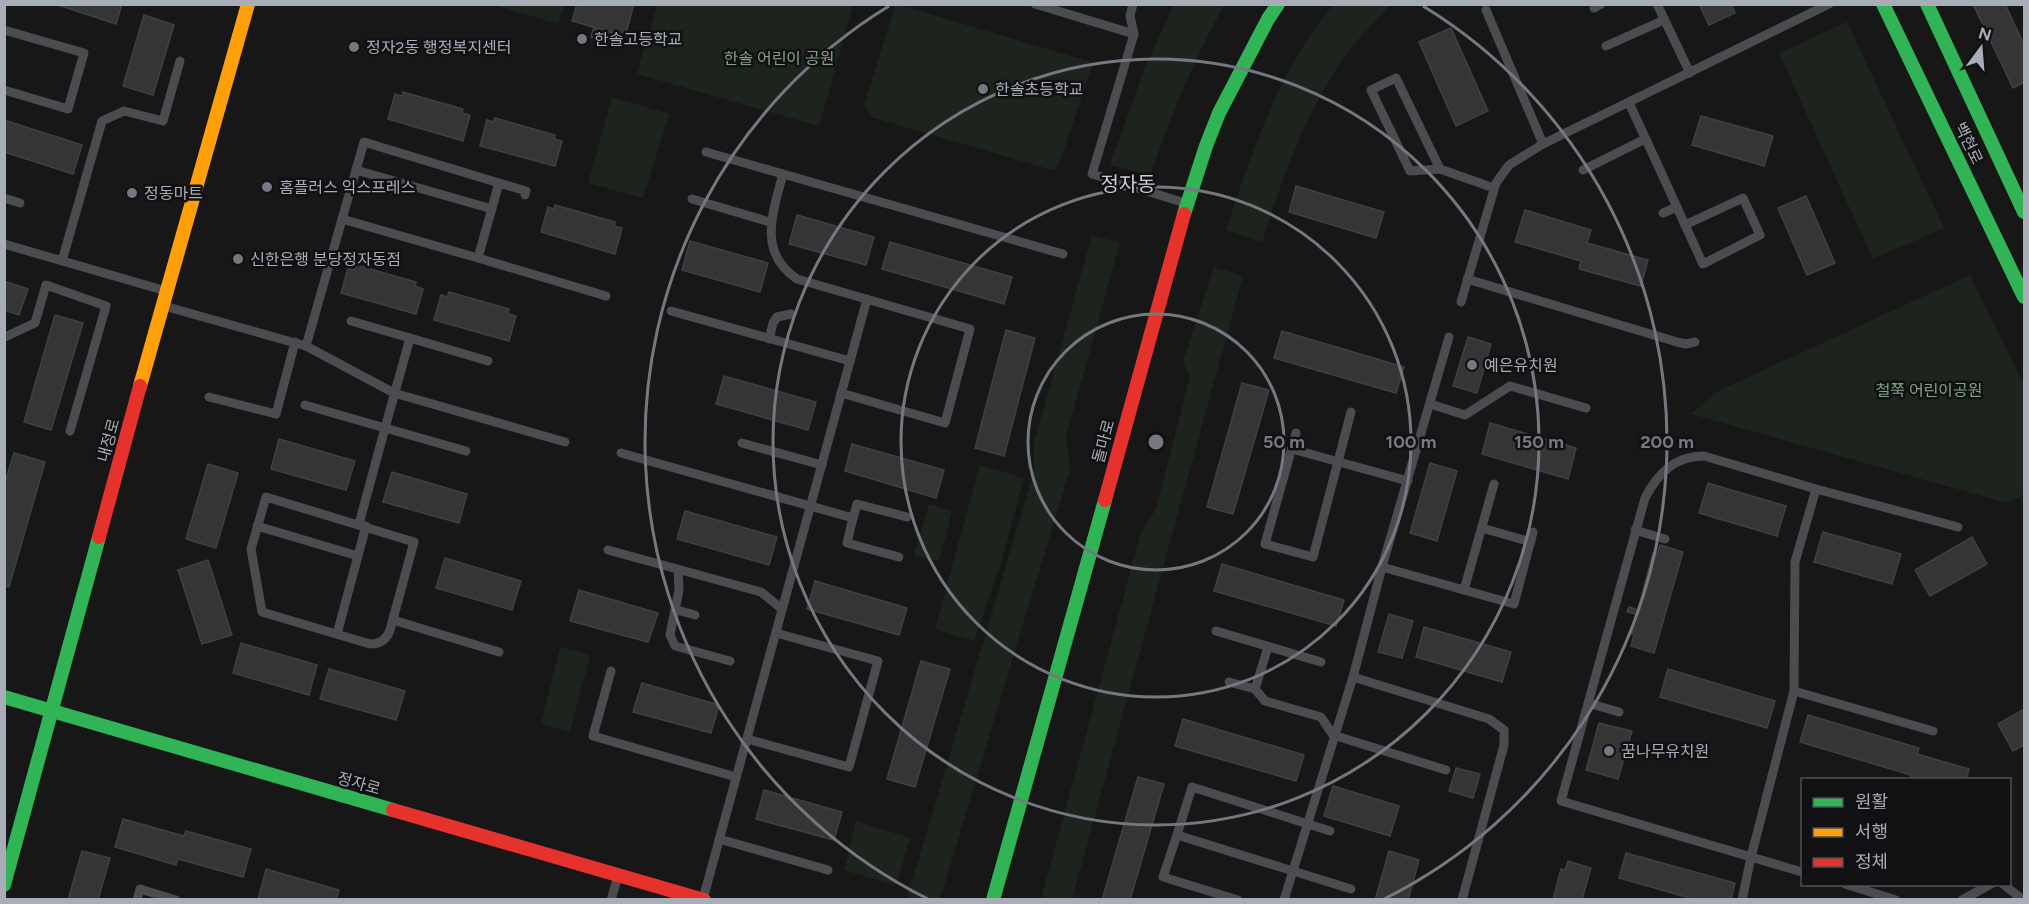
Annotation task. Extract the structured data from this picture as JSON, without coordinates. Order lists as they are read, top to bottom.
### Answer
{
  "streets": {
    "street": [
      "백현로",
      "내정로",
      "돌마로",
      "정자로"
    ]
  },
  "crossings": [
    ["내정로", "정자로"]
  ],
  "districts": ["정자동"],
  "parks": ["한솔 어린이 공원", "철쭉 어린이공원"],
  "places": [
    "한솔고등학교",
    "정자2동 행정복지센터",
    "한솔초등학교",
    "홈플러스 익스프레스",
    "정동마트",
    "신한은행 분당정자동점",
    "예은유치원",
    "꿈나무유치원"
  ],
  "legend": ["원활", "서행", "정체"],
  "north": "top",
  "rings": [
    "50 m",
    "100 m",
    "150 m",
    "200 m"
  ]
}
